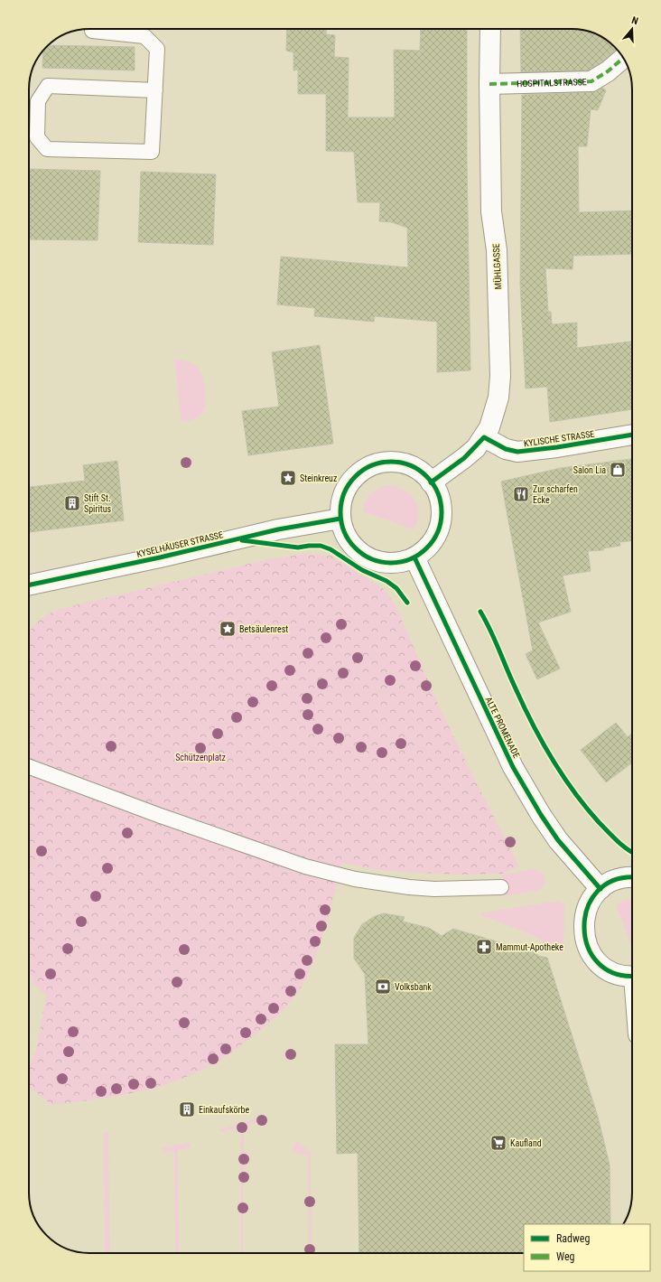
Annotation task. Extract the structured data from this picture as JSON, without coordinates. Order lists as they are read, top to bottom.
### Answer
{
  "streets": {
    "main road": [
      "HOSPITALSTRASSE",
      "MÜHLGASSE",
      "KYLISCHE STRASSE",
      "KYSELHÄUSER STRASSE",
      "ALTE PROMENADE"
    ]
  },
  "crossings": [
    ["HOSPITALSTRASSE", "MÜHLGASSE"],
    ["MÜHLGASSE", "KYLISCHE STRASSE"],
    ["MÜHLGASSE", "KYSELHÄUSER STRASSE"],
    ["MÜHLGASSE", "ALTE PROMENADE"],
    ["KYSELHÄUSER STRASSE", "ALTE PROMENADE"]
  ],
  "parks": ["Schützenplatz"],
  "places": {
    "shop": ["Salon Lia"],
    "place": ["Steinkreuz", "Betsäulenrest"],
    "restaurant": ["Zur scharfen Ecke"],
    "building": ["Stift St. Spiritus", "Einkaufskörbe"],
    "pharmacy": ["Mammut-Apotheke"],
    "bank": ["Volksbank"],
    "supermarket": ["Kaufland"]
  },
  "legend": ["Radweg", "Weg"],
  "north": "top"
}
